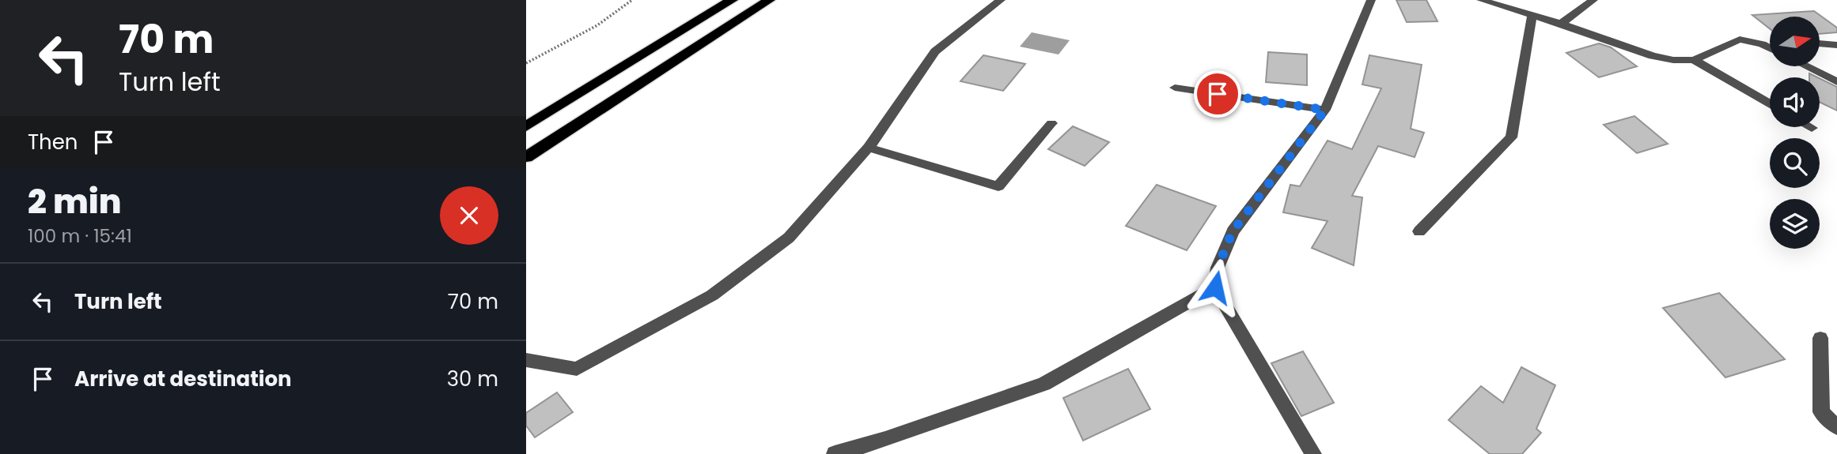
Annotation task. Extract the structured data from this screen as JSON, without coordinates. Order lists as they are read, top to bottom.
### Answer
{
  "north": "right",
  "page": {
    "turn": ["70 m", "Turn left"],
    "then": "Then",
    "heading": ["2 min", "100 m · 15:41"],
    "list": [
      {
        "name": "Turn left",
        "value": "70 m"
      },
      {
        "name": "Arrive at destination",
        "value": "30 m"
      }
    ]
  }
}
